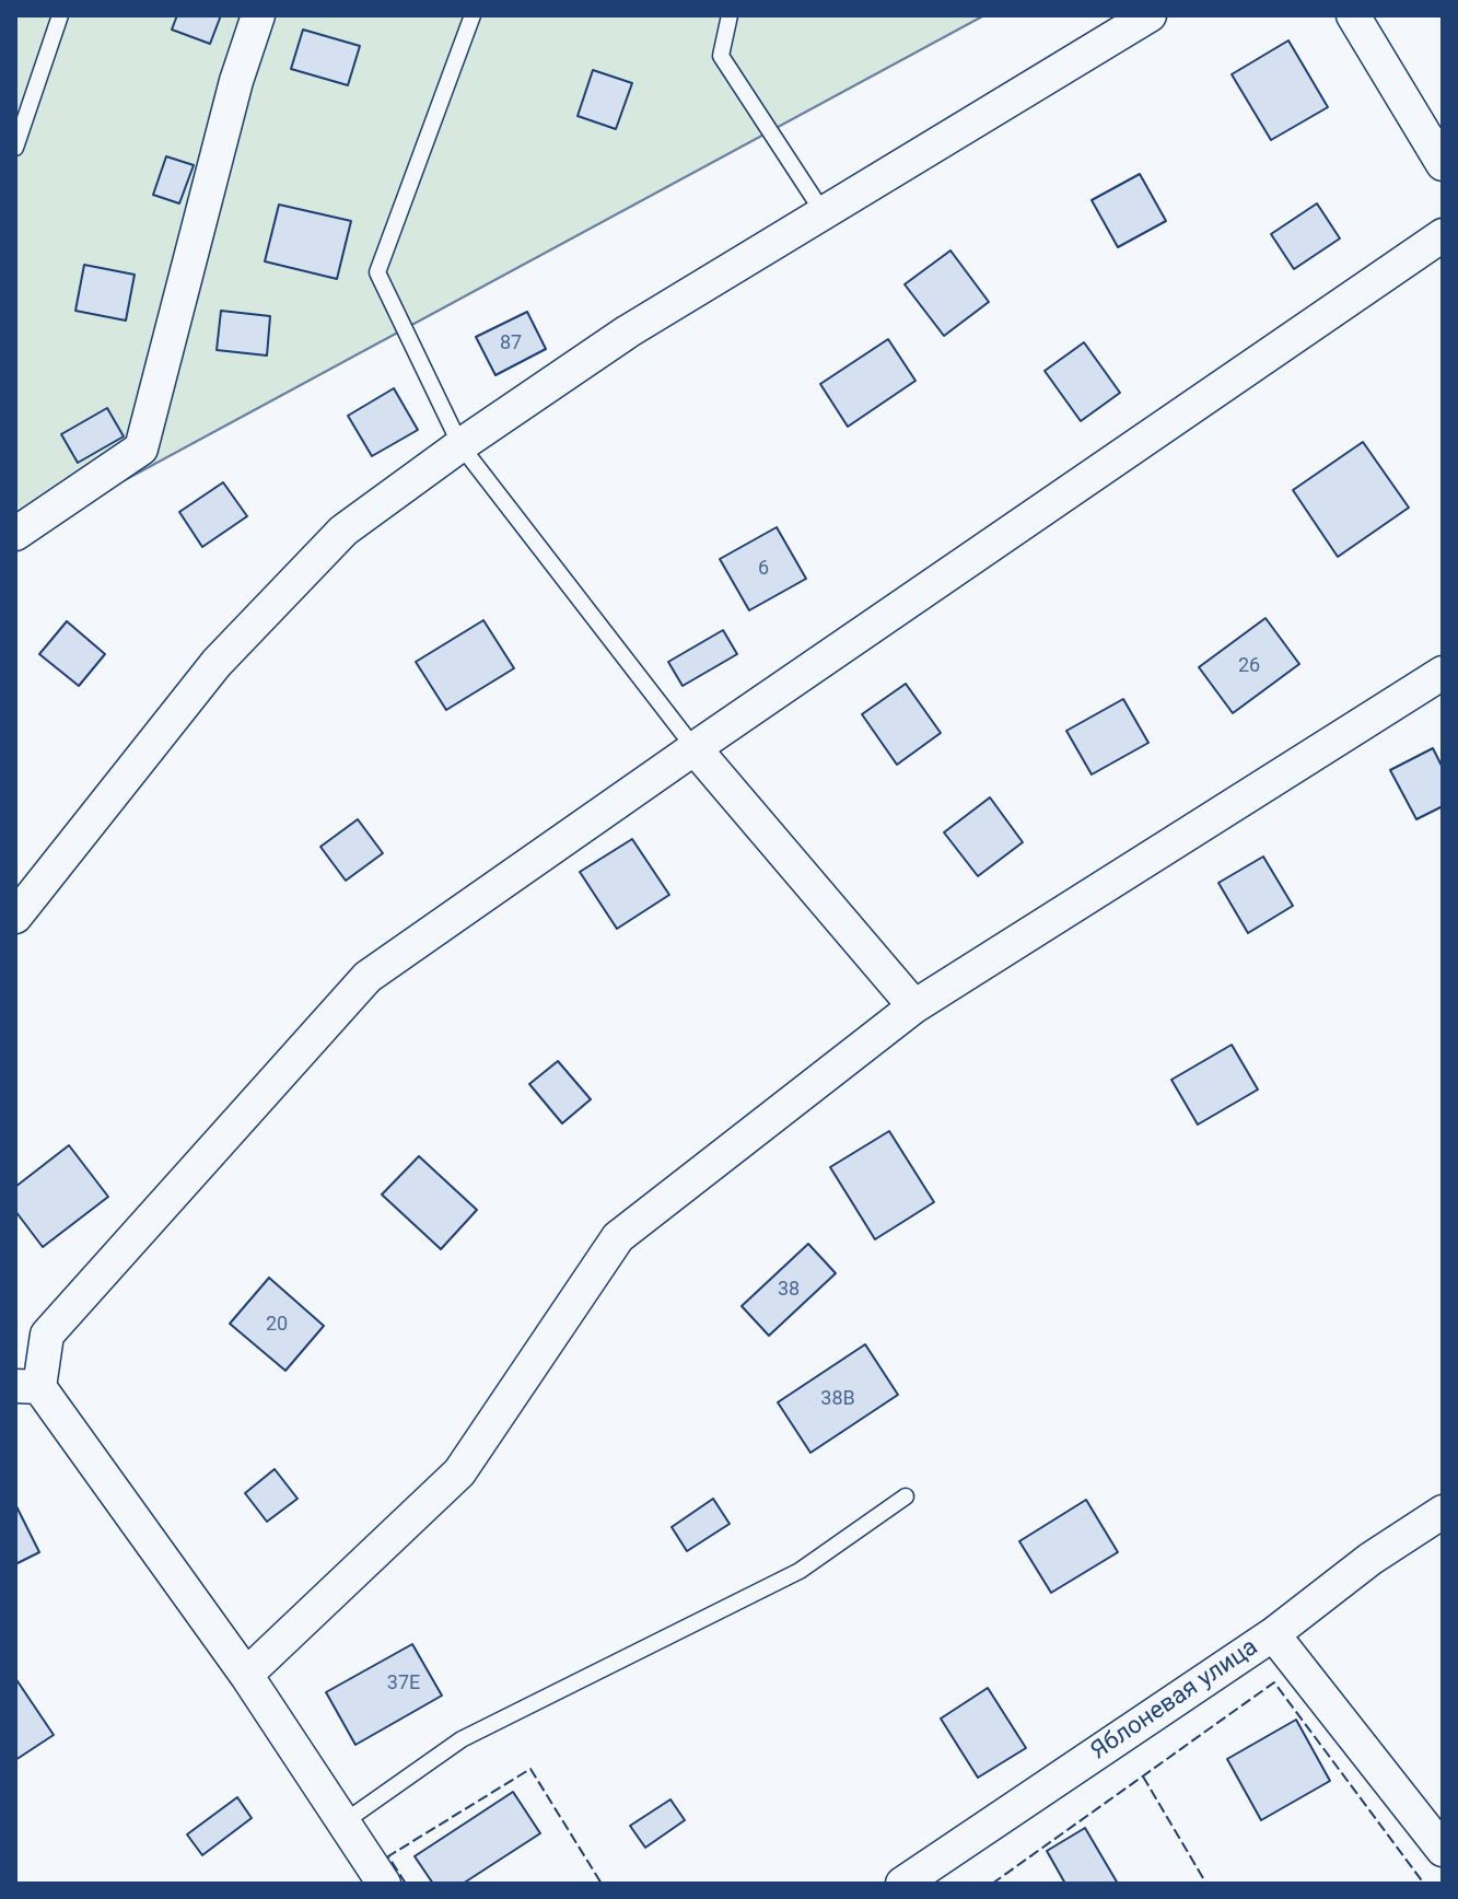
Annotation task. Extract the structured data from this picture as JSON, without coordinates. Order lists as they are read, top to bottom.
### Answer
{
  "streets": {
    "street": ["Яблоневая улица"]
  },
  "house_numbers": [
    "87",
    "6",
    "26",
    "38",
    "20",
    "38В",
    "37Е"
  ]
}
